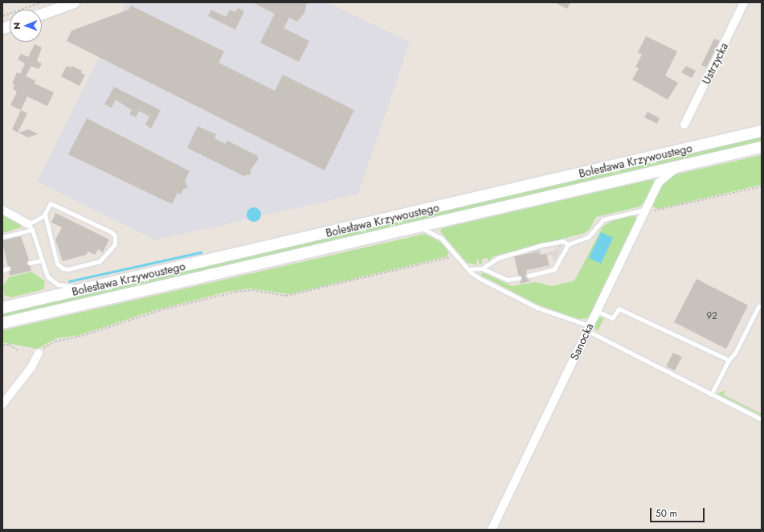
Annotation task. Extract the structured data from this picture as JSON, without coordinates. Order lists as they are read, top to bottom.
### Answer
{
  "streets": {
    "main road": ["Bolesława Krzywoustego"],
    "street": ["Ustrzycka", "Sanocka"]
  },
  "crossings": [
    ["Bolesława Krzywoustego", "Sanocka"]
  ],
  "house_numbers": ["92"],
  "scale_bar": "50 m",
  "north": "left"
}
